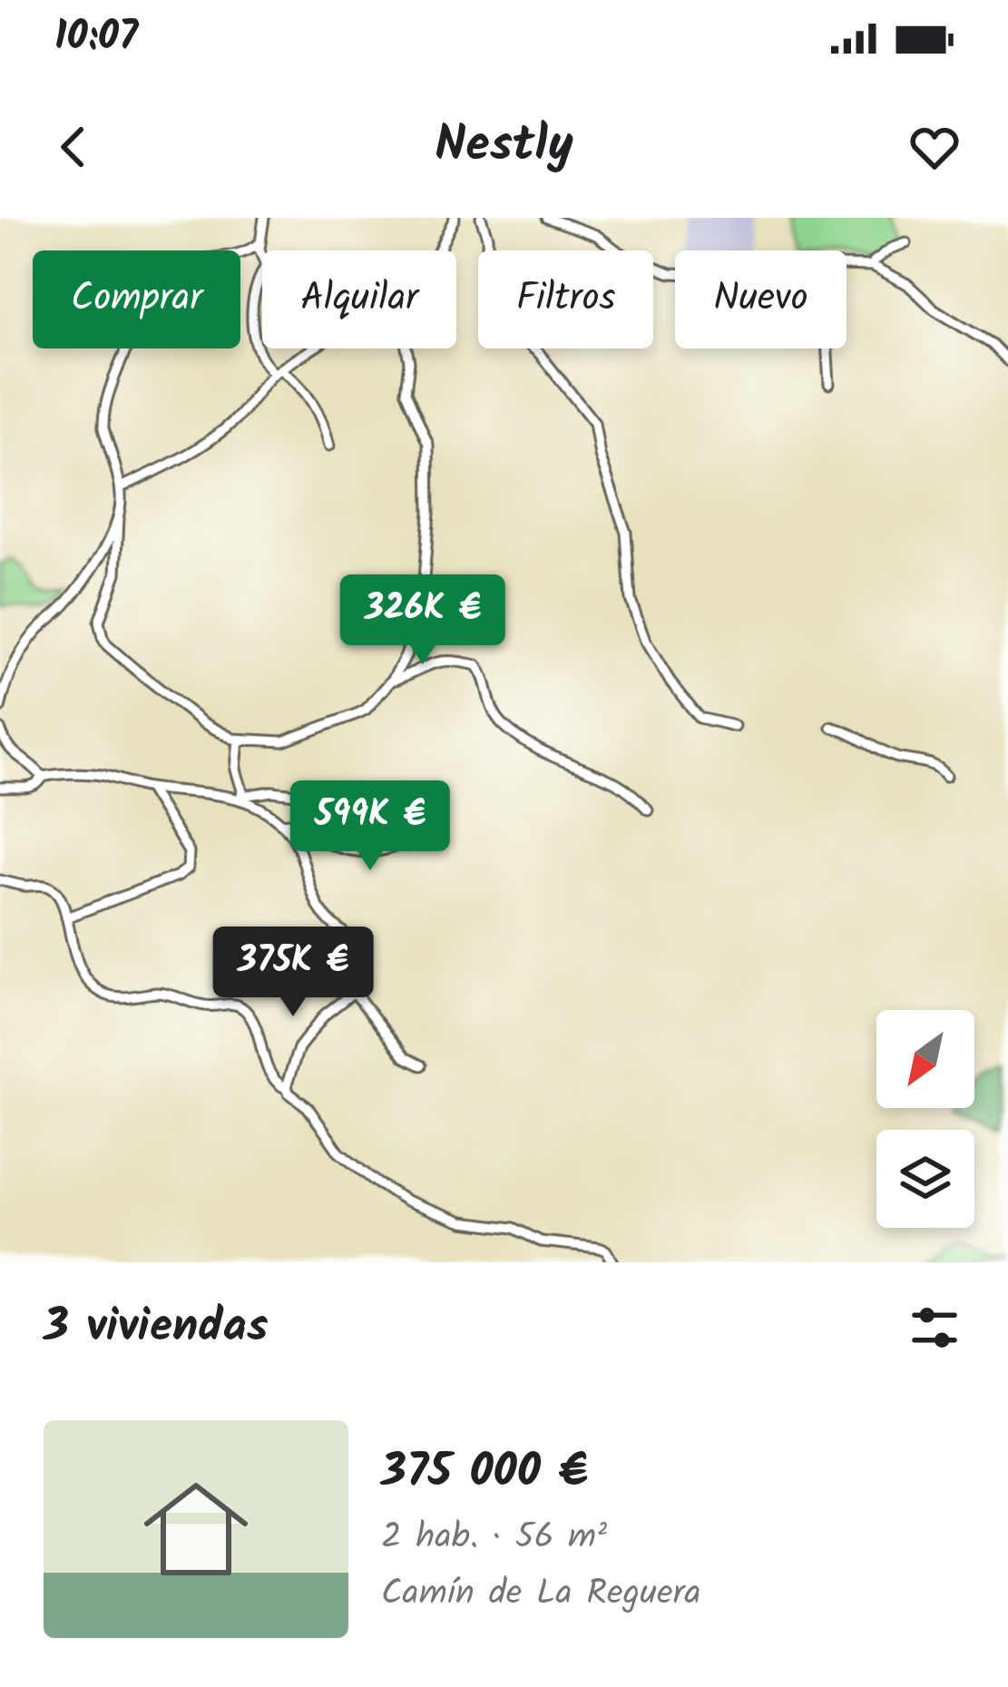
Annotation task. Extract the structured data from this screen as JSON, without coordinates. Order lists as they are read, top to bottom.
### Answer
{
  "north": "bottom left",
  "page": {
    "status": "10:07",
    "header": "Nestly",
    "chip": [
      "Comprar",
      "Alquilar",
      "Filtros",
      "Nuevo"
    ],
    "price": ["326K €", "599K €", "375K €"],
    "heading": "3 viviendas",
    "list": [
      {
        "name": "375 000 €",
        "note": "2 hab. · 56 m² · Camín de La Reguera"
      }
    ]
  }
}
